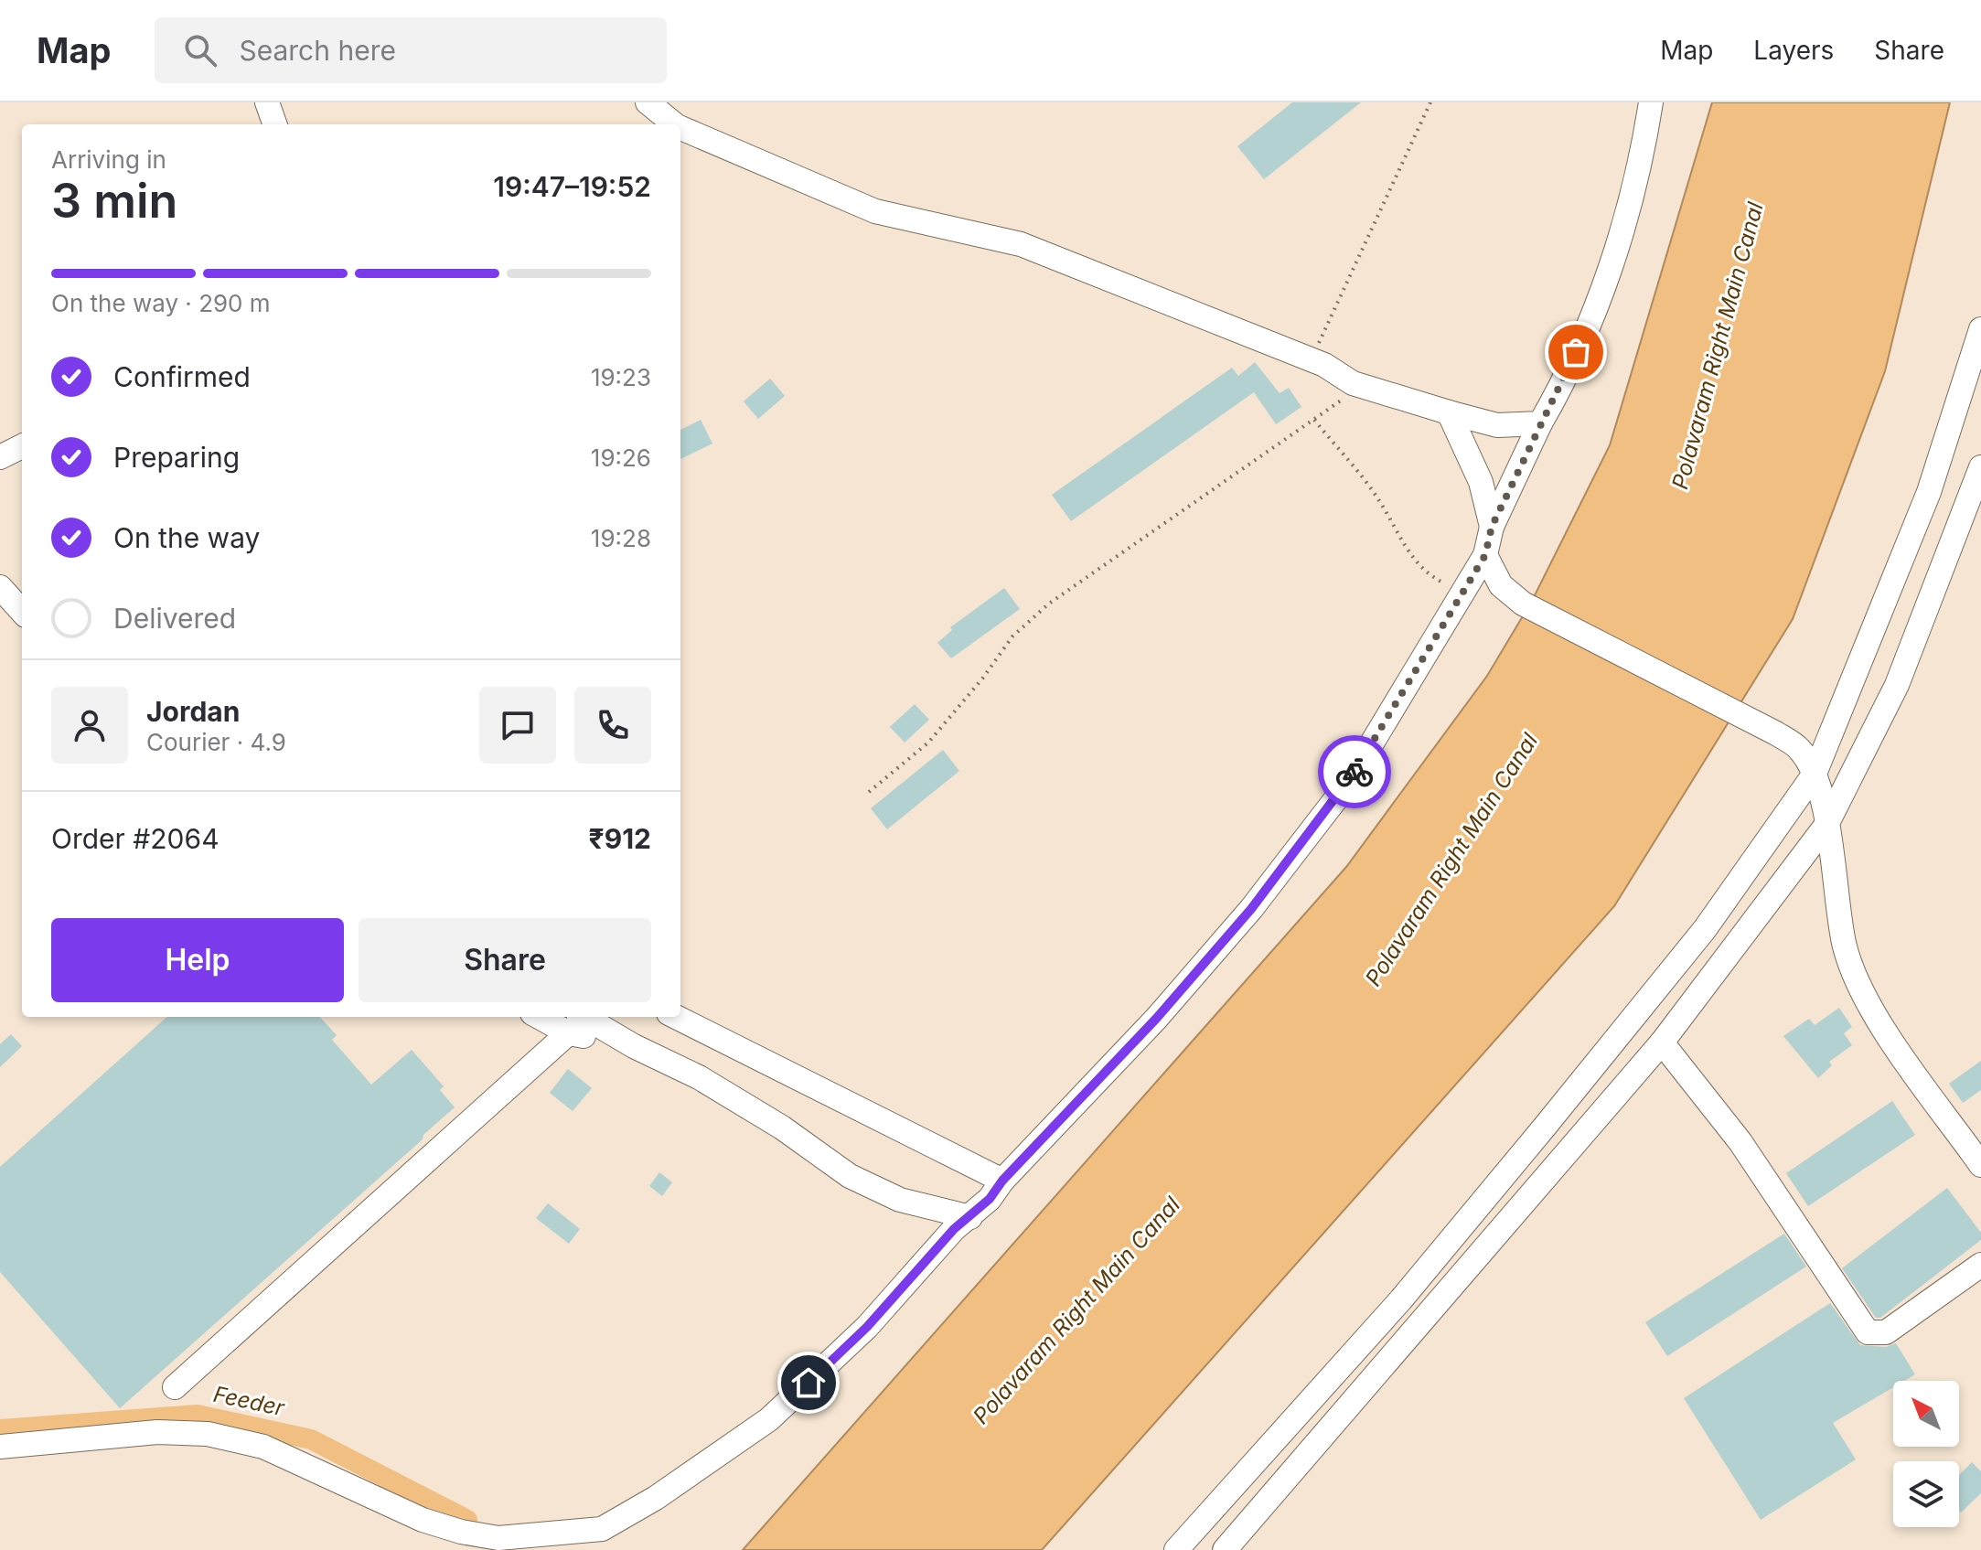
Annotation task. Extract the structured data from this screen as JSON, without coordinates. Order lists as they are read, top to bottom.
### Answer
{
  "water": ["Polavaram Right Main Canal", "Feeder"],
  "north": "top left",
  "page": {
    "header": "Map",
    "search": "Search here",
    "nav": ["Map", "Layers", "Share"],
    "heading": ["3 min", "Arriving in", "19:47–19:52"],
    "panel": [
      "Jordan",
      "Courier · 4.9",
      "Order #2064",
      "₹912"
    ],
    "bar": "On the way · 290 m",
    "list": [
      ["Confirmed", "19:23"],
      ["Preparing", "19:26"],
      ["On the way", "19:28"],
      "Delivered"
    ],
    "buttons": ["Help", "Share"]
  }
}
